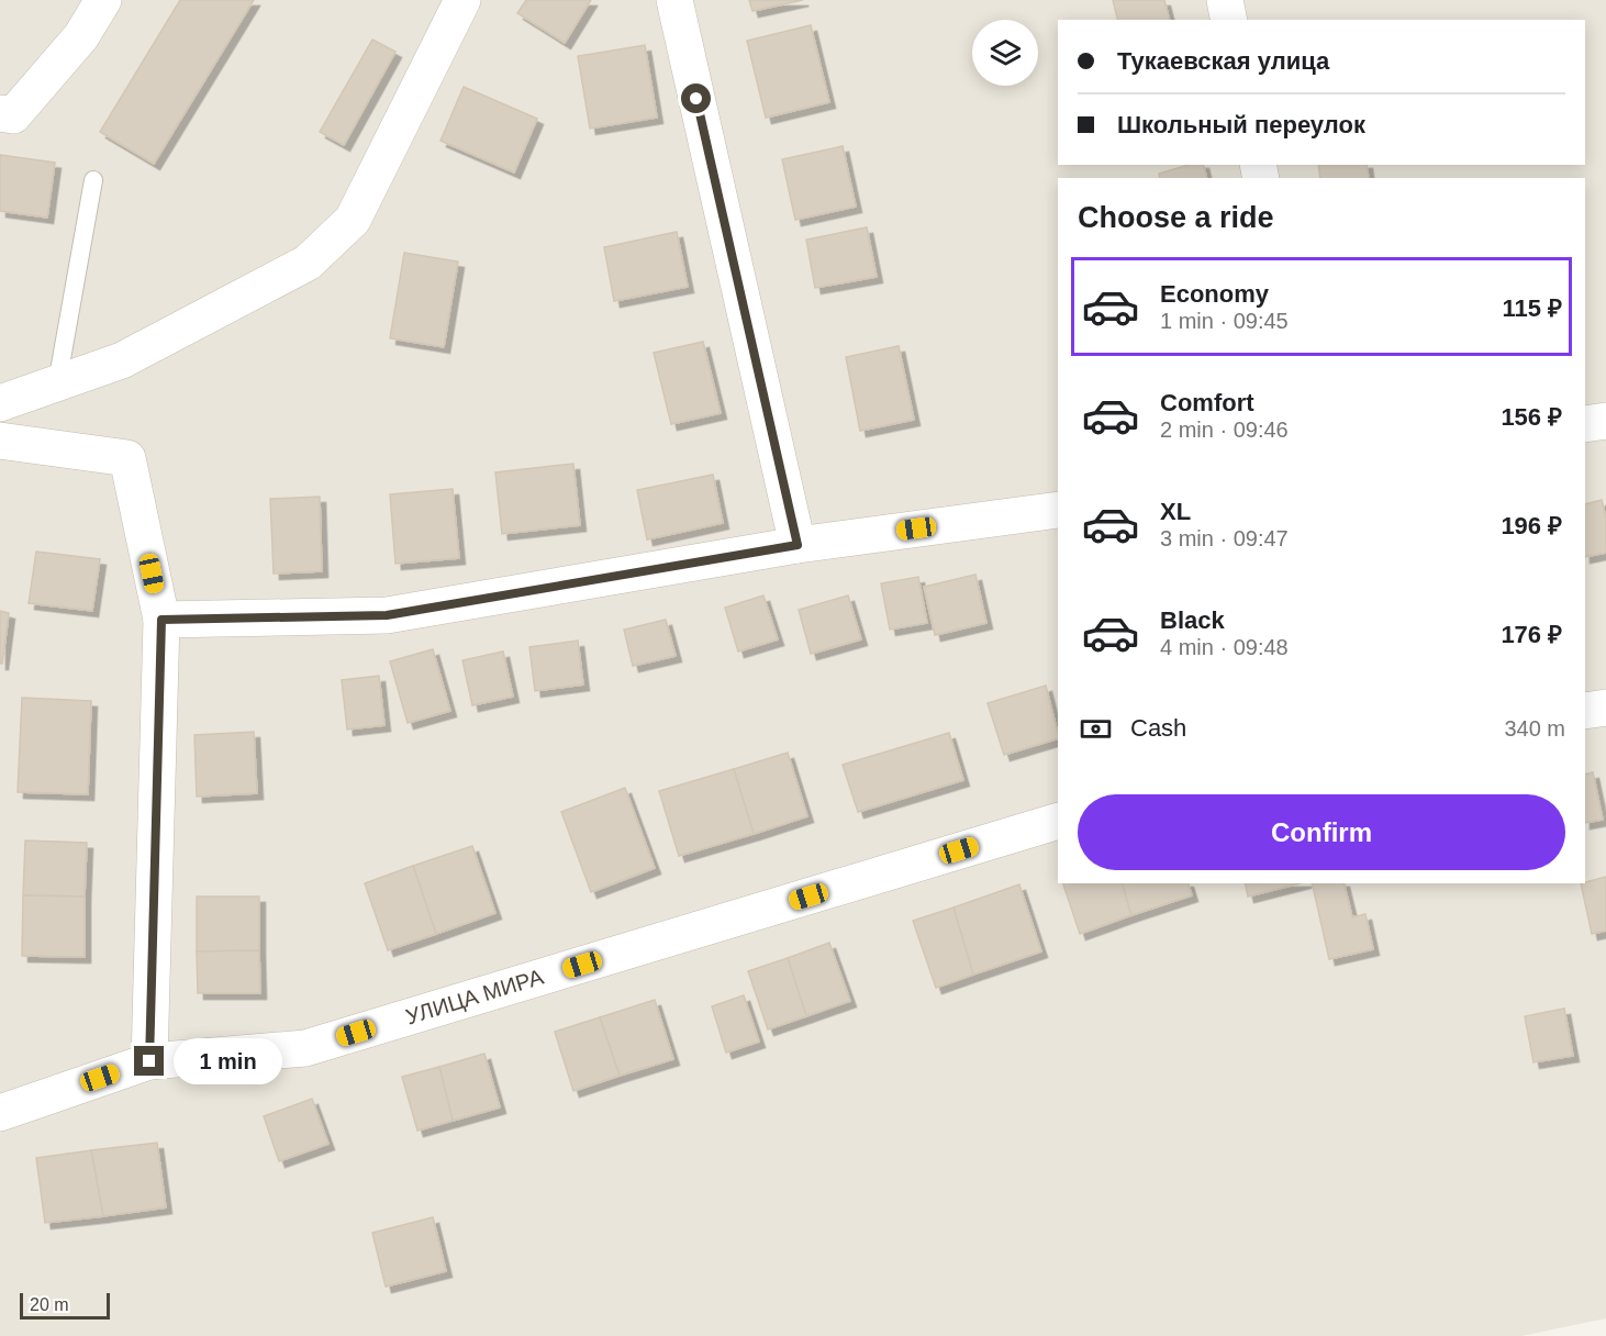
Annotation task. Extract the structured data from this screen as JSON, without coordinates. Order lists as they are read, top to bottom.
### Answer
{
  "streets": {
    "street": ["УЛИЦА МИРА"]
  },
  "scale_bar": "20 m",
  "page": {
    "banner": ["Тукаевская улица", "Школьный переулок"],
    "heading": "Choose a ride",
    "list": [
      {
        "name": "Economy",
        "note": "1 min · 09:45",
        "value": "115 ₽"
      },
      {
        "name": "Comfort",
        "note": "2 min · 09:46",
        "value": "156 ₽"
      },
      {
        "name": "XL",
        "note": "3 min · 09:47",
        "value": "196 ₽"
      },
      {
        "name": "Black",
        "note": "4 min · 09:48",
        "value": "176 ₽"
      }
    ],
    "pay": ["Cash", "340 m"],
    "buttons": "Confirm",
    "bubble": "1 min",
    "scale": "20 m"
  }
}
